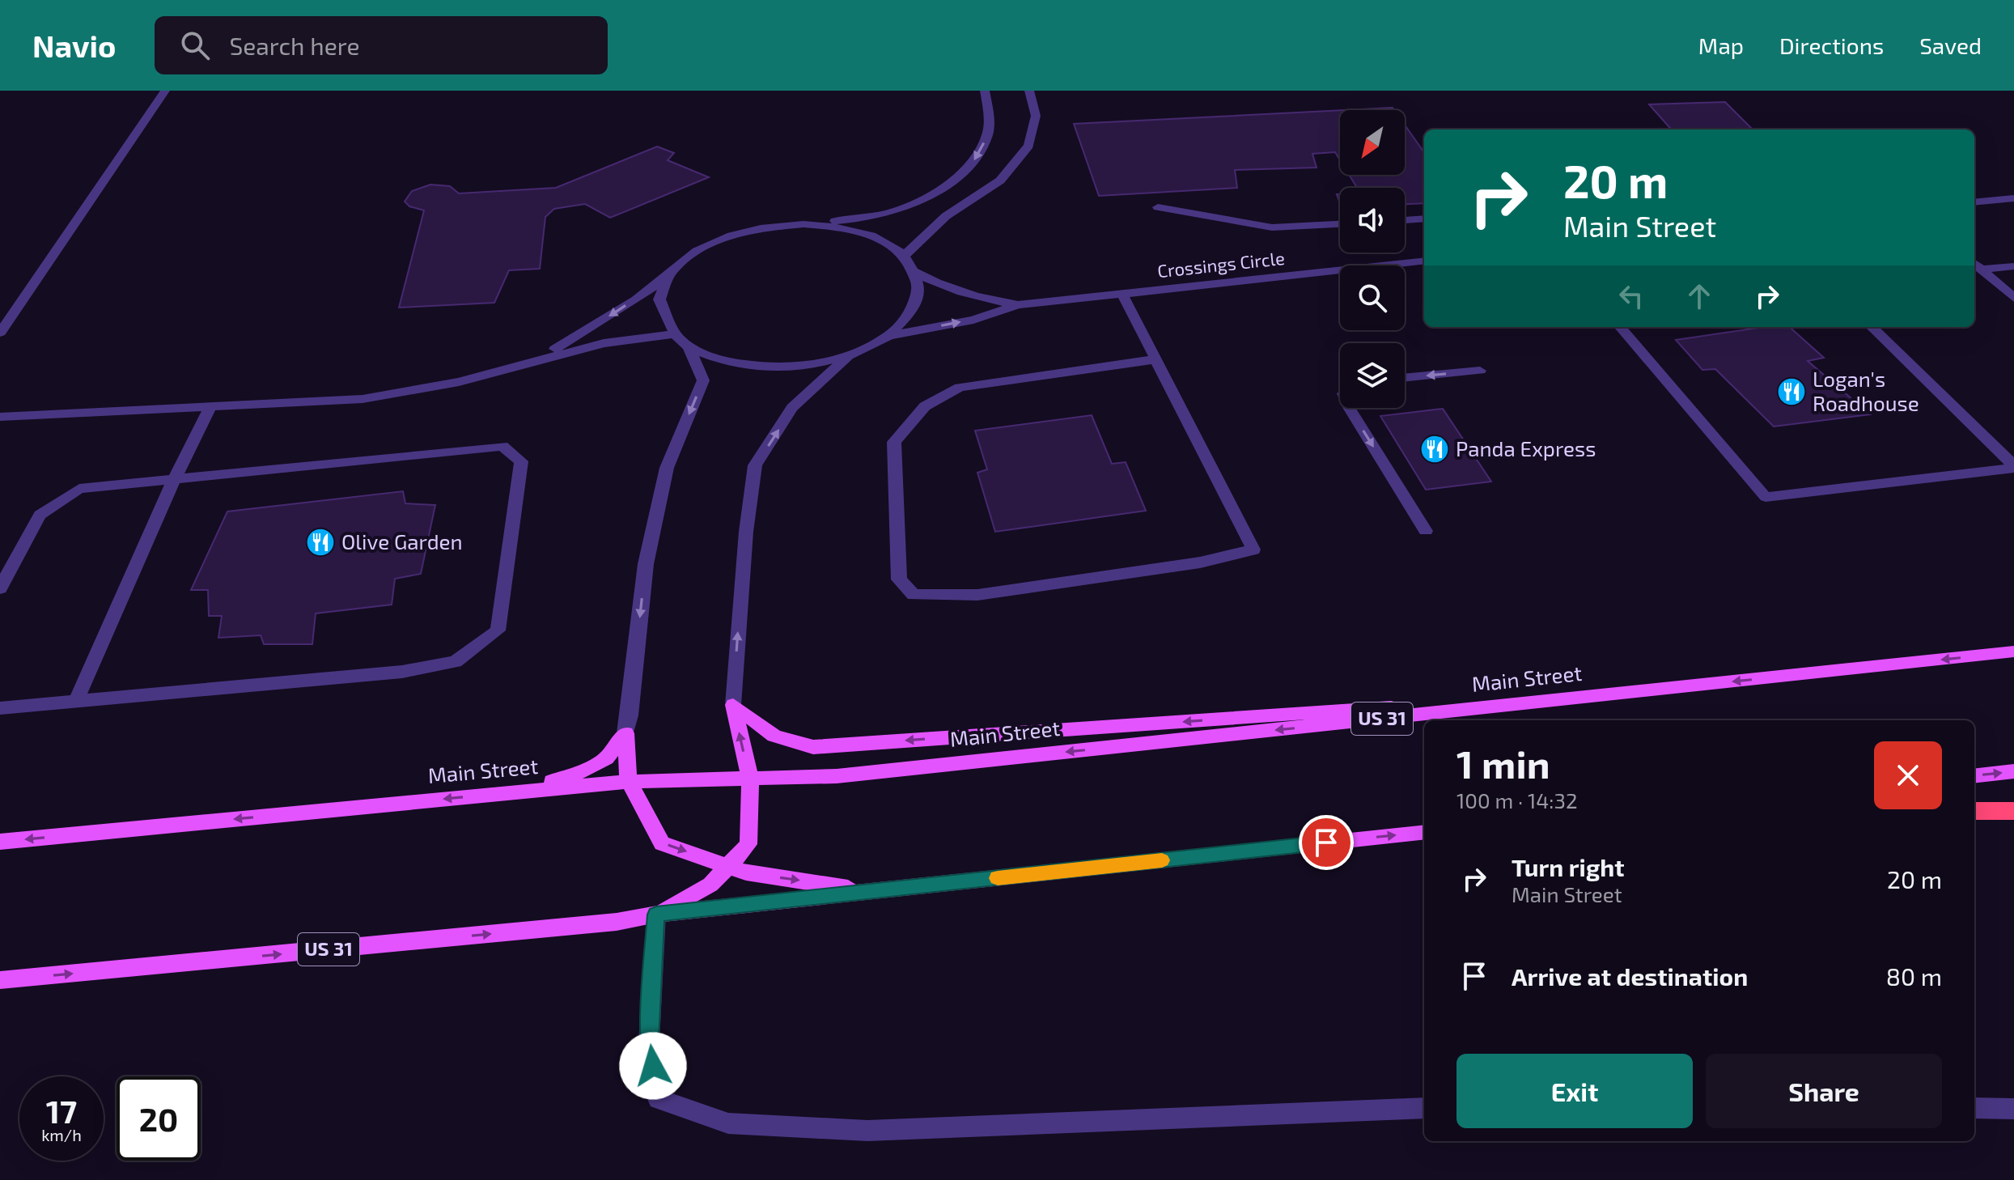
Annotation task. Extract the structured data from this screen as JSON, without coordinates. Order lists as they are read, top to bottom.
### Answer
{
  "streets": {
    "main road": ["Main Street", "US 31"],
    "lane": ["Crossings Circle"]
  },
  "places": {
    "restaurant": ["Logan's Roadhouse", "Panda Express", "Olive Garden"]
  },
  "north": "bottom left",
  "page": {
    "header": "Navio",
    "search": "Search here",
    "nav": ["Map", "Directions", "Saved"],
    "turn": ["20 m", "Main Street"],
    "heading": ["1 min", "100 m · 14:32"],
    "list": [
      {
        "name": "Turn right",
        "note": "Main Street",
        "value": "20 m"
      },
      {
        "name": "Arrive at destination",
        "value": "80 m"
      }
    ],
    "buttons": ["Exit", "Share"],
    "speed": "17 km/h",
    "limit": "20"
  }
}
